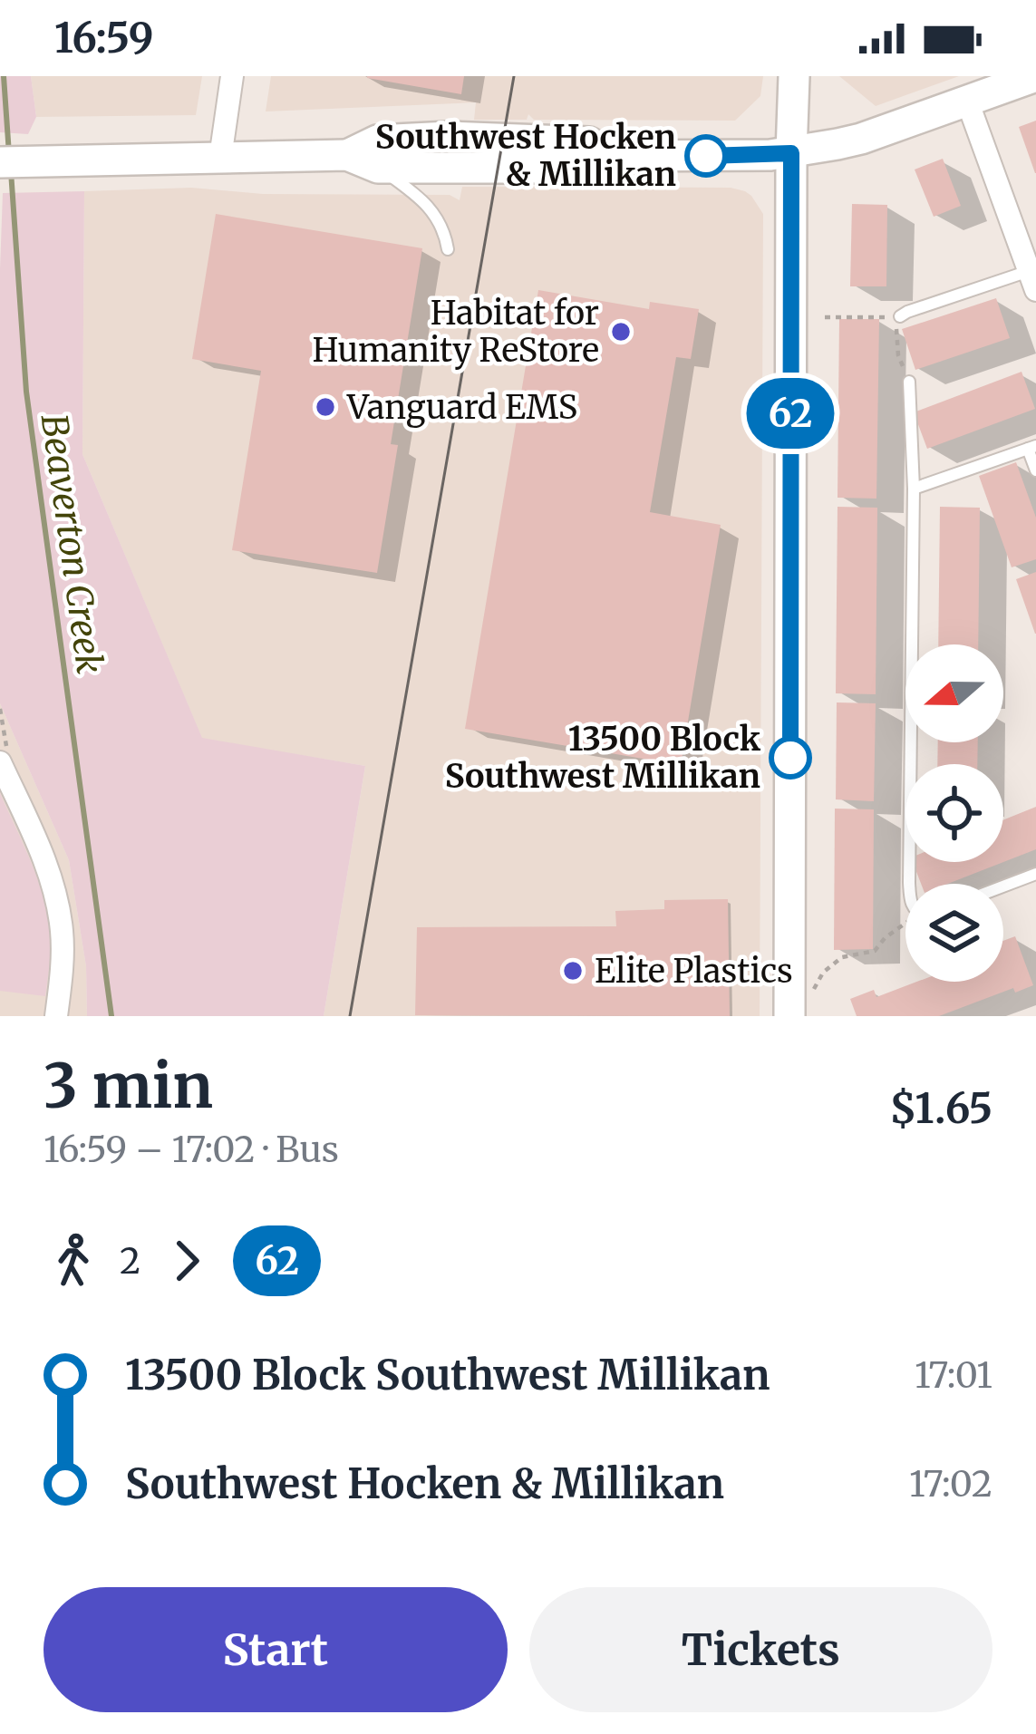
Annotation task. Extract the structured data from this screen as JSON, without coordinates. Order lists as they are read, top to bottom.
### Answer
{
  "water": ["Beaverton Creek"],
  "places": [
    "Southwest Hocken & Millikan",
    "Habitat for Humanity ReStore",
    "Vanguard EMS",
    "13500 Block Southwest Millikan",
    "Elite Plastics"
  ],
  "lines": ["bus line 62"],
  "north": "left",
  "page": {
    "status": "16:59",
    "on_map": "62",
    "heading": ["3 min", "16:59 – 17:02 · Bus", "$1.65"],
    "legs": ["2", "62"],
    "list": [
      {
        "name": "13500 Block Southwest Millikan",
        "value": "17:01"
      },
      {
        "name": "Southwest Hocken & Millikan",
        "value": "17:02"
      }
    ],
    "buttons": ["Start", "Tickets"]
  }
}
